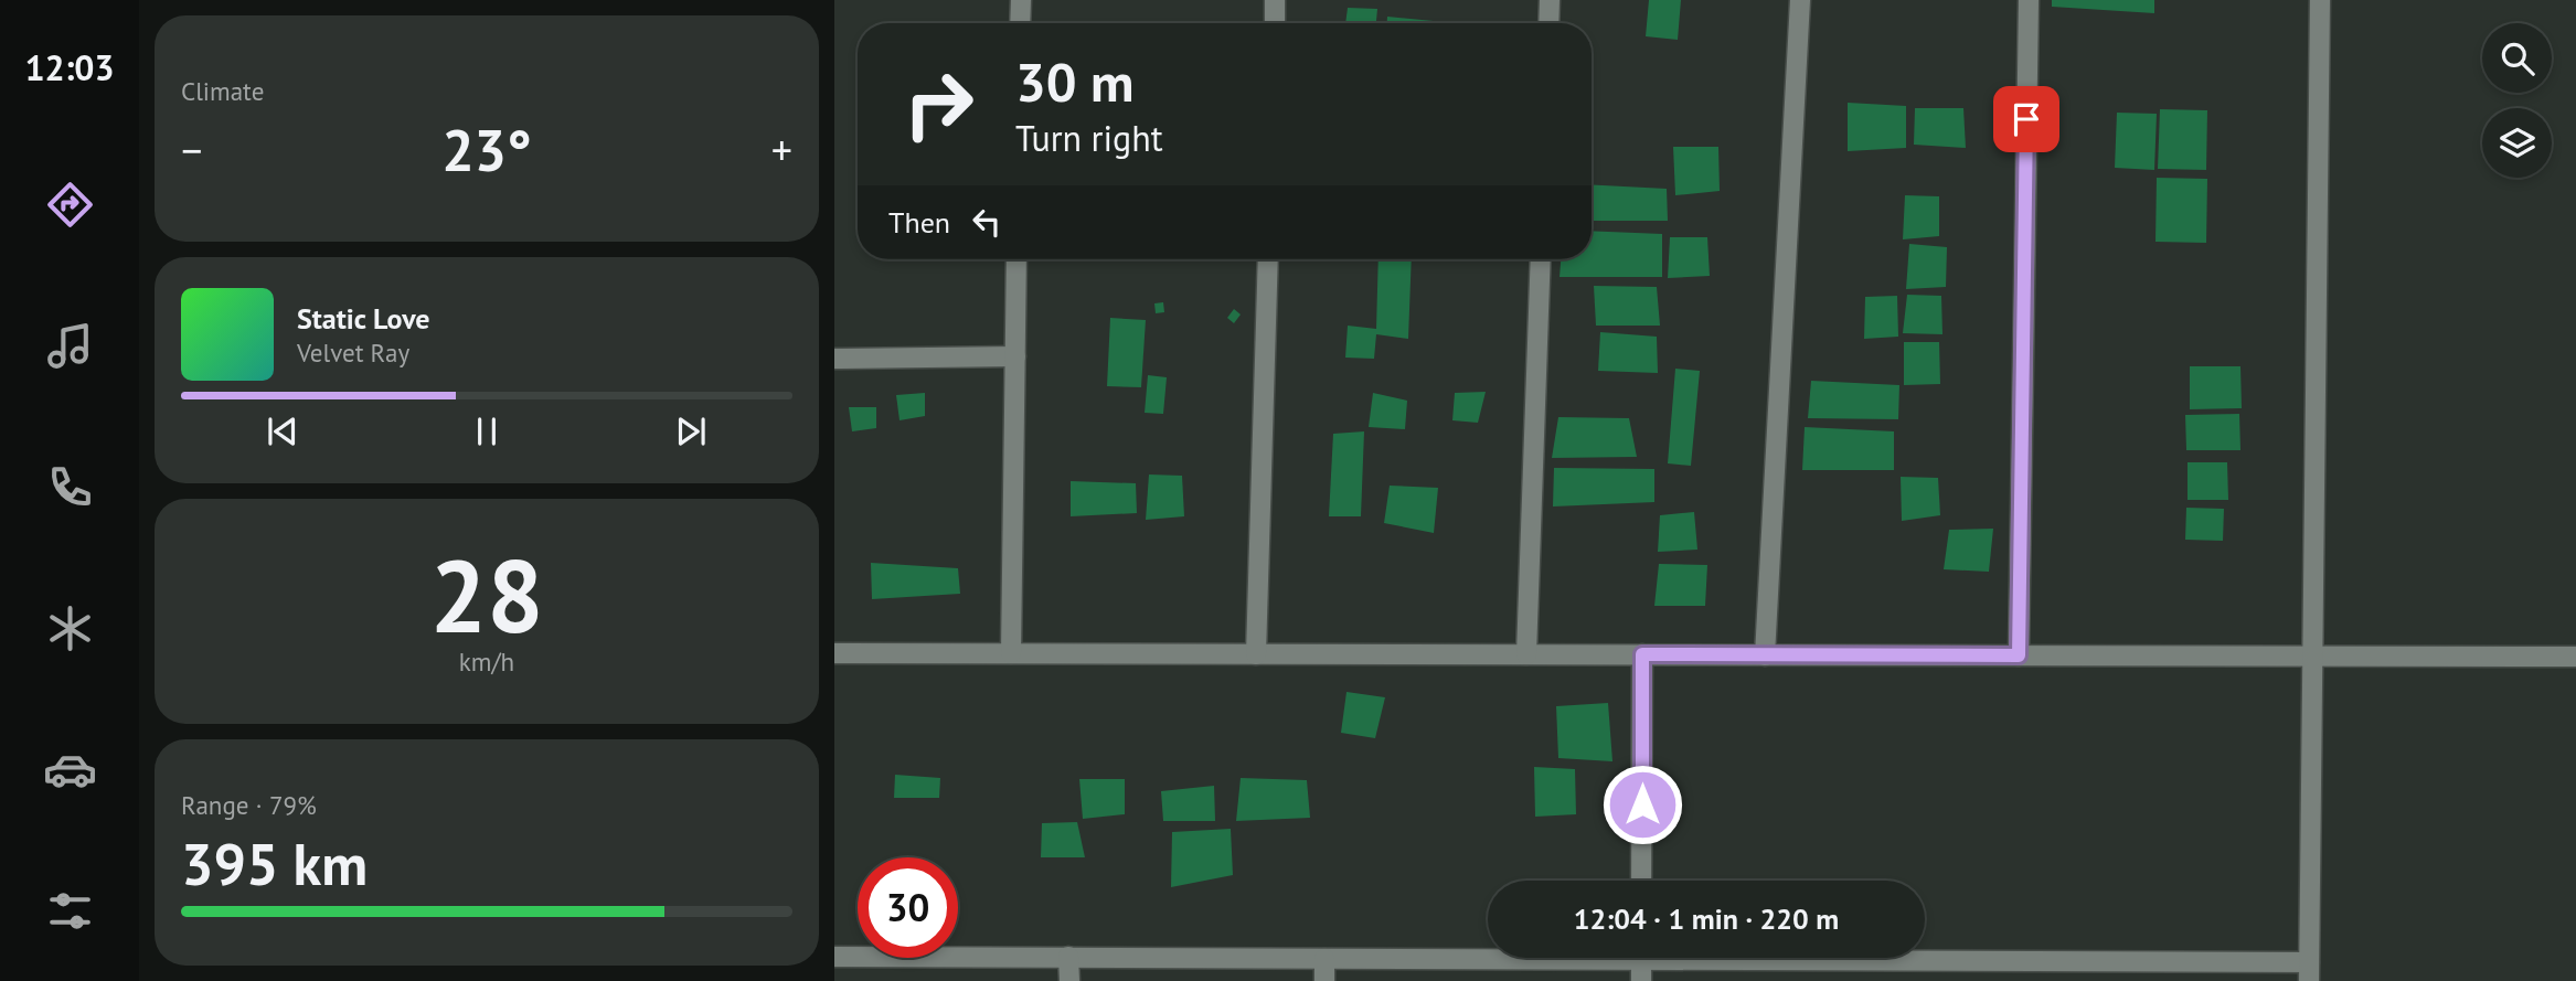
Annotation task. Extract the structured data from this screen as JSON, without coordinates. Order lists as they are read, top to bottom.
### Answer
{
  "page": {
    "tabs": "12:03",
    "tile": [
      "Climate",
      ["28", "km/h"],
      ["Range · 79%", "395 km"]
    ],
    "turn": ["30 m", "Turn right"],
    "heat": ["−", "23°", "+"],
    "then": "Then",
    "song": ["Static Love", "Velvet Ray"],
    "limit": "30",
    "trip": "12:04 · 1 min · 220 m"
  }
}
